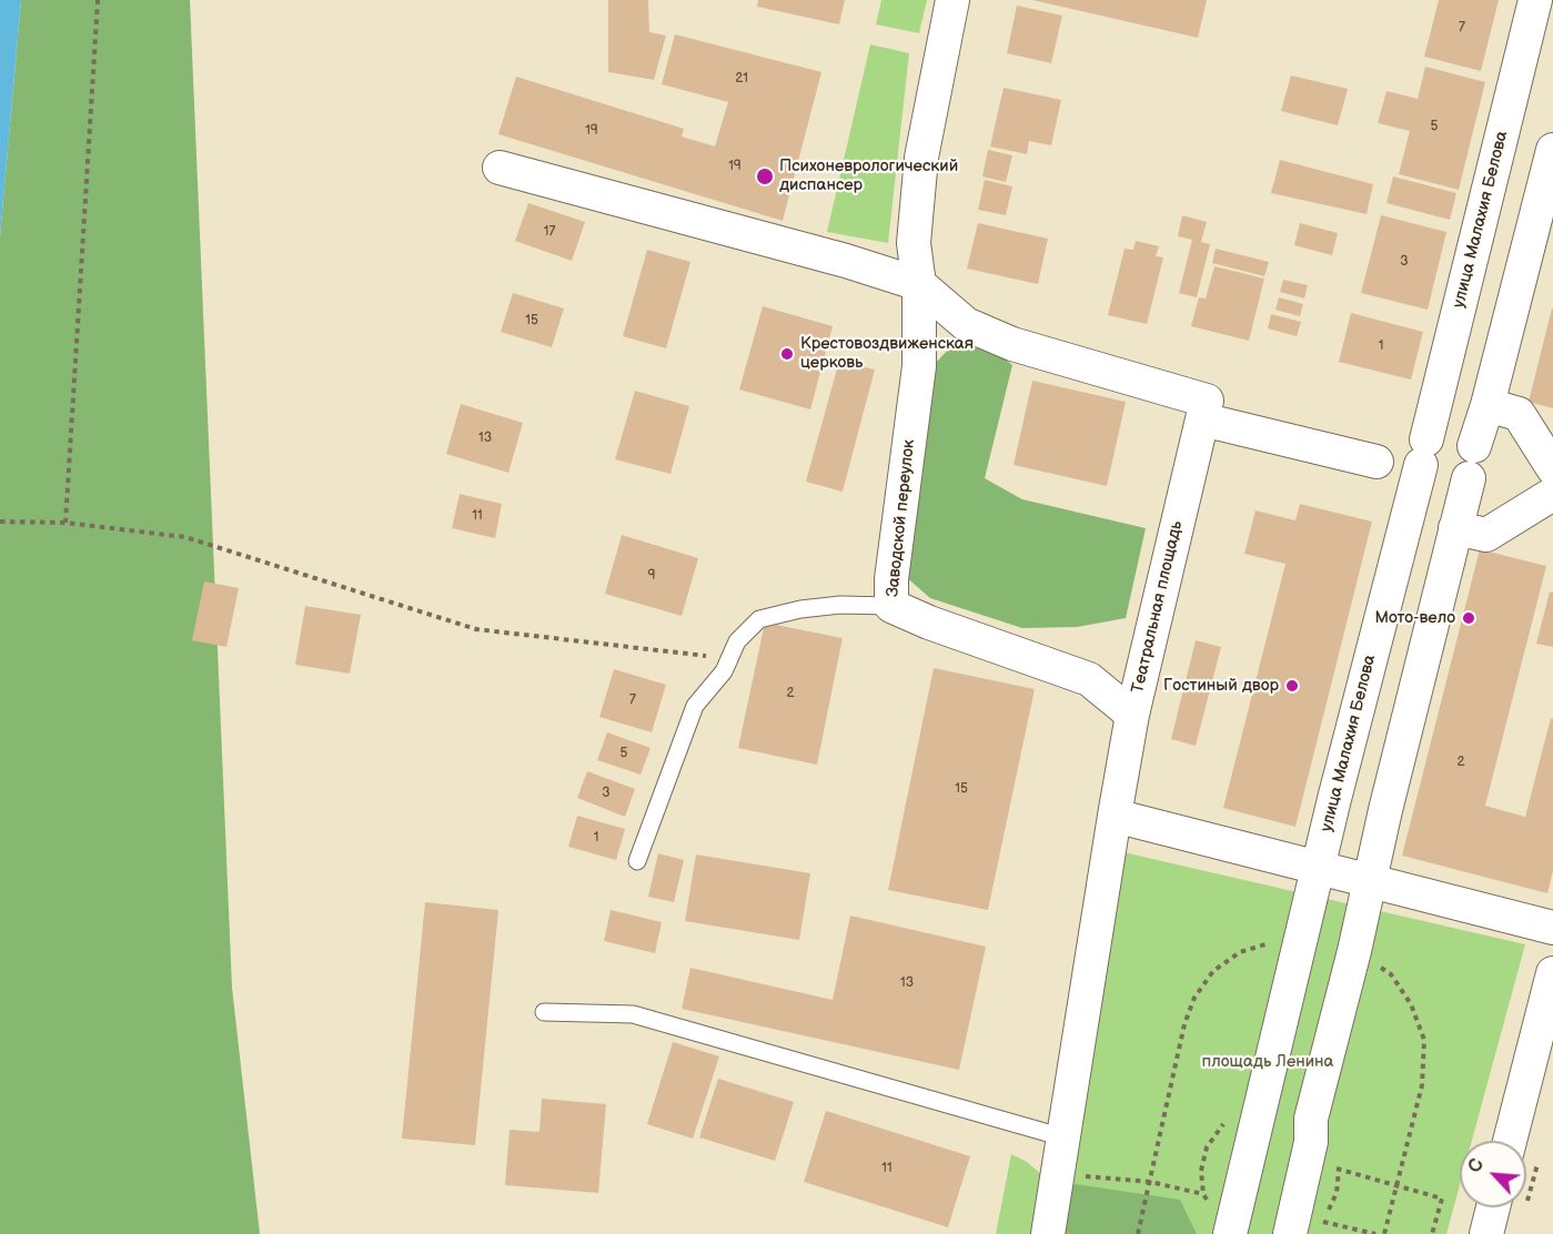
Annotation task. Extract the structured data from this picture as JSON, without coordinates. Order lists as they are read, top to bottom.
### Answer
{
  "streets": {
    "street": ["улица Малахия Белова", "Заводской переулок", "Театральная площадь"]
  },
  "crossings": [
    ["Заводской переулок", "Театральная площадь"]
  ],
  "parks": ["площадь Ленина"],
  "places": [
    "Психоневрологический диспансер",
    "Крестовоздвиженская церковь",
    "Мото-вело",
    "Гостиный двор"
  ],
  "house_numbers": [
    "7",
    "21",
    "5",
    "19",
    "19",
    "17",
    "3",
    "15",
    "1",
    "13",
    "11",
    "9",
    "2",
    "7",
    "5",
    "2",
    "15",
    "3",
    "1",
    "13",
    "11"
  ],
  "north": "top left"
}
